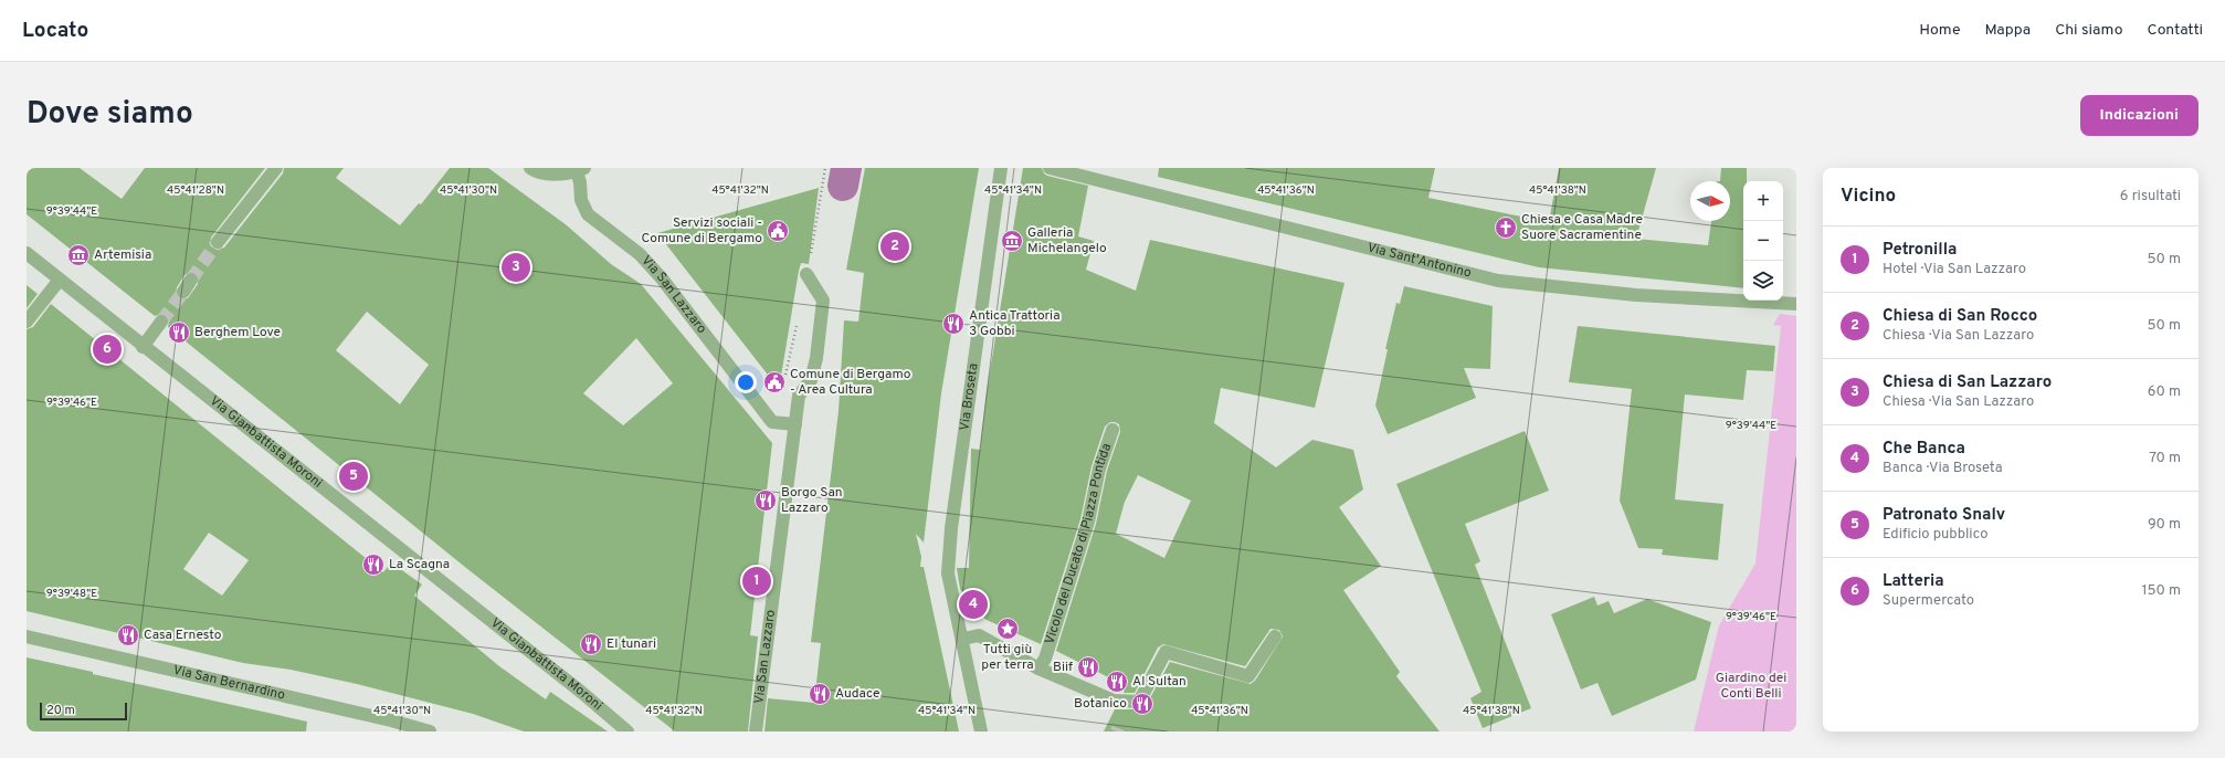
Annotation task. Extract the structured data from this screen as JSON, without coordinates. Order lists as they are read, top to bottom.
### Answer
{
  "streets": {
    "street": [
      "Via Sant'Antonino",
      "Via San Lazzaro",
      "Via Broseta",
      "Via Gianbattista Moroni",
      "Vicolo del Ducato di Piazza Pontida",
      "Via San Bernardino"
    ]
  },
  "parks": ["Giardino dei Conti Belli"],
  "places": {
    "church": ["Chiesa e Casa Madre Suore Sacramentine"],
    "public building": ["Servizi sociali - Comune di Bergamo", "Comune di Bergamo - Area Cultura"],
    "museum": ["Galleria Michelangelo", "Artemisia"],
    "restaurant": [
      "Antica Trattoria 3 Gobbi",
      "Berghem Love",
      "Borgo San Lazzaro",
      "La Scagna",
      "Casa Ernesto",
      "El tunari",
      "Biif",
      "Al Sultan",
      "Audace",
      "Botanico"
    ],
    "place": ["Tutti giù per terra"]
  },
  "scale_bar": "20 m",
  "north": "right",
  "page": {
    "header": "Locato",
    "nav": [
      "Home",
      "Mappa",
      "Chi siamo",
      "Contatti"
    ],
    "title": "Dove siamo",
    "buttons": "Indicazioni",
    "heading": ["Vicino", "6 risultati"],
    "map_buttons": ["+", "−"],
    "list": [
      {
        "mark": "1",
        "name": "Petronilla",
        "note": "Hotel · Via San Lazzaro",
        "value": "50 m"
      },
      {
        "mark": "2",
        "name": "Chiesa di San Rocco",
        "note": "Chiesa · Via San Lazzaro",
        "value": "50 m"
      },
      {
        "mark": "3",
        "name": "Chiesa di San Lazzaro",
        "note": "Chiesa · Via San Lazzaro",
        "value": "60 m"
      },
      {
        "mark": "4",
        "name": "Che Banca",
        "note": "Banca · Via Broseta",
        "value": "70 m"
      },
      {
        "mark": "5",
        "name": "Patronato Snalv",
        "note": "Edificio pubblico",
        "value": "90 m"
      },
      {
        "mark": "6",
        "name": "Latteria",
        "note": "Supermercato",
        "value": "150 m"
      }
    ],
    "pins": [
      "2",
      "3",
      "6",
      "5",
      "1",
      "4"
    ],
    "scale": "20 m"
  },
  "coordinates": [
    "45°41'28\"N",
    "45°41'30\"N",
    "45°41'32\"N",
    "45°41'34\"N",
    "45°41'36\"N",
    "45°41'38\"N",
    "9°39'44\"E",
    "9°39'46\"E",
    "9°39'48\"E"
  ]
}
